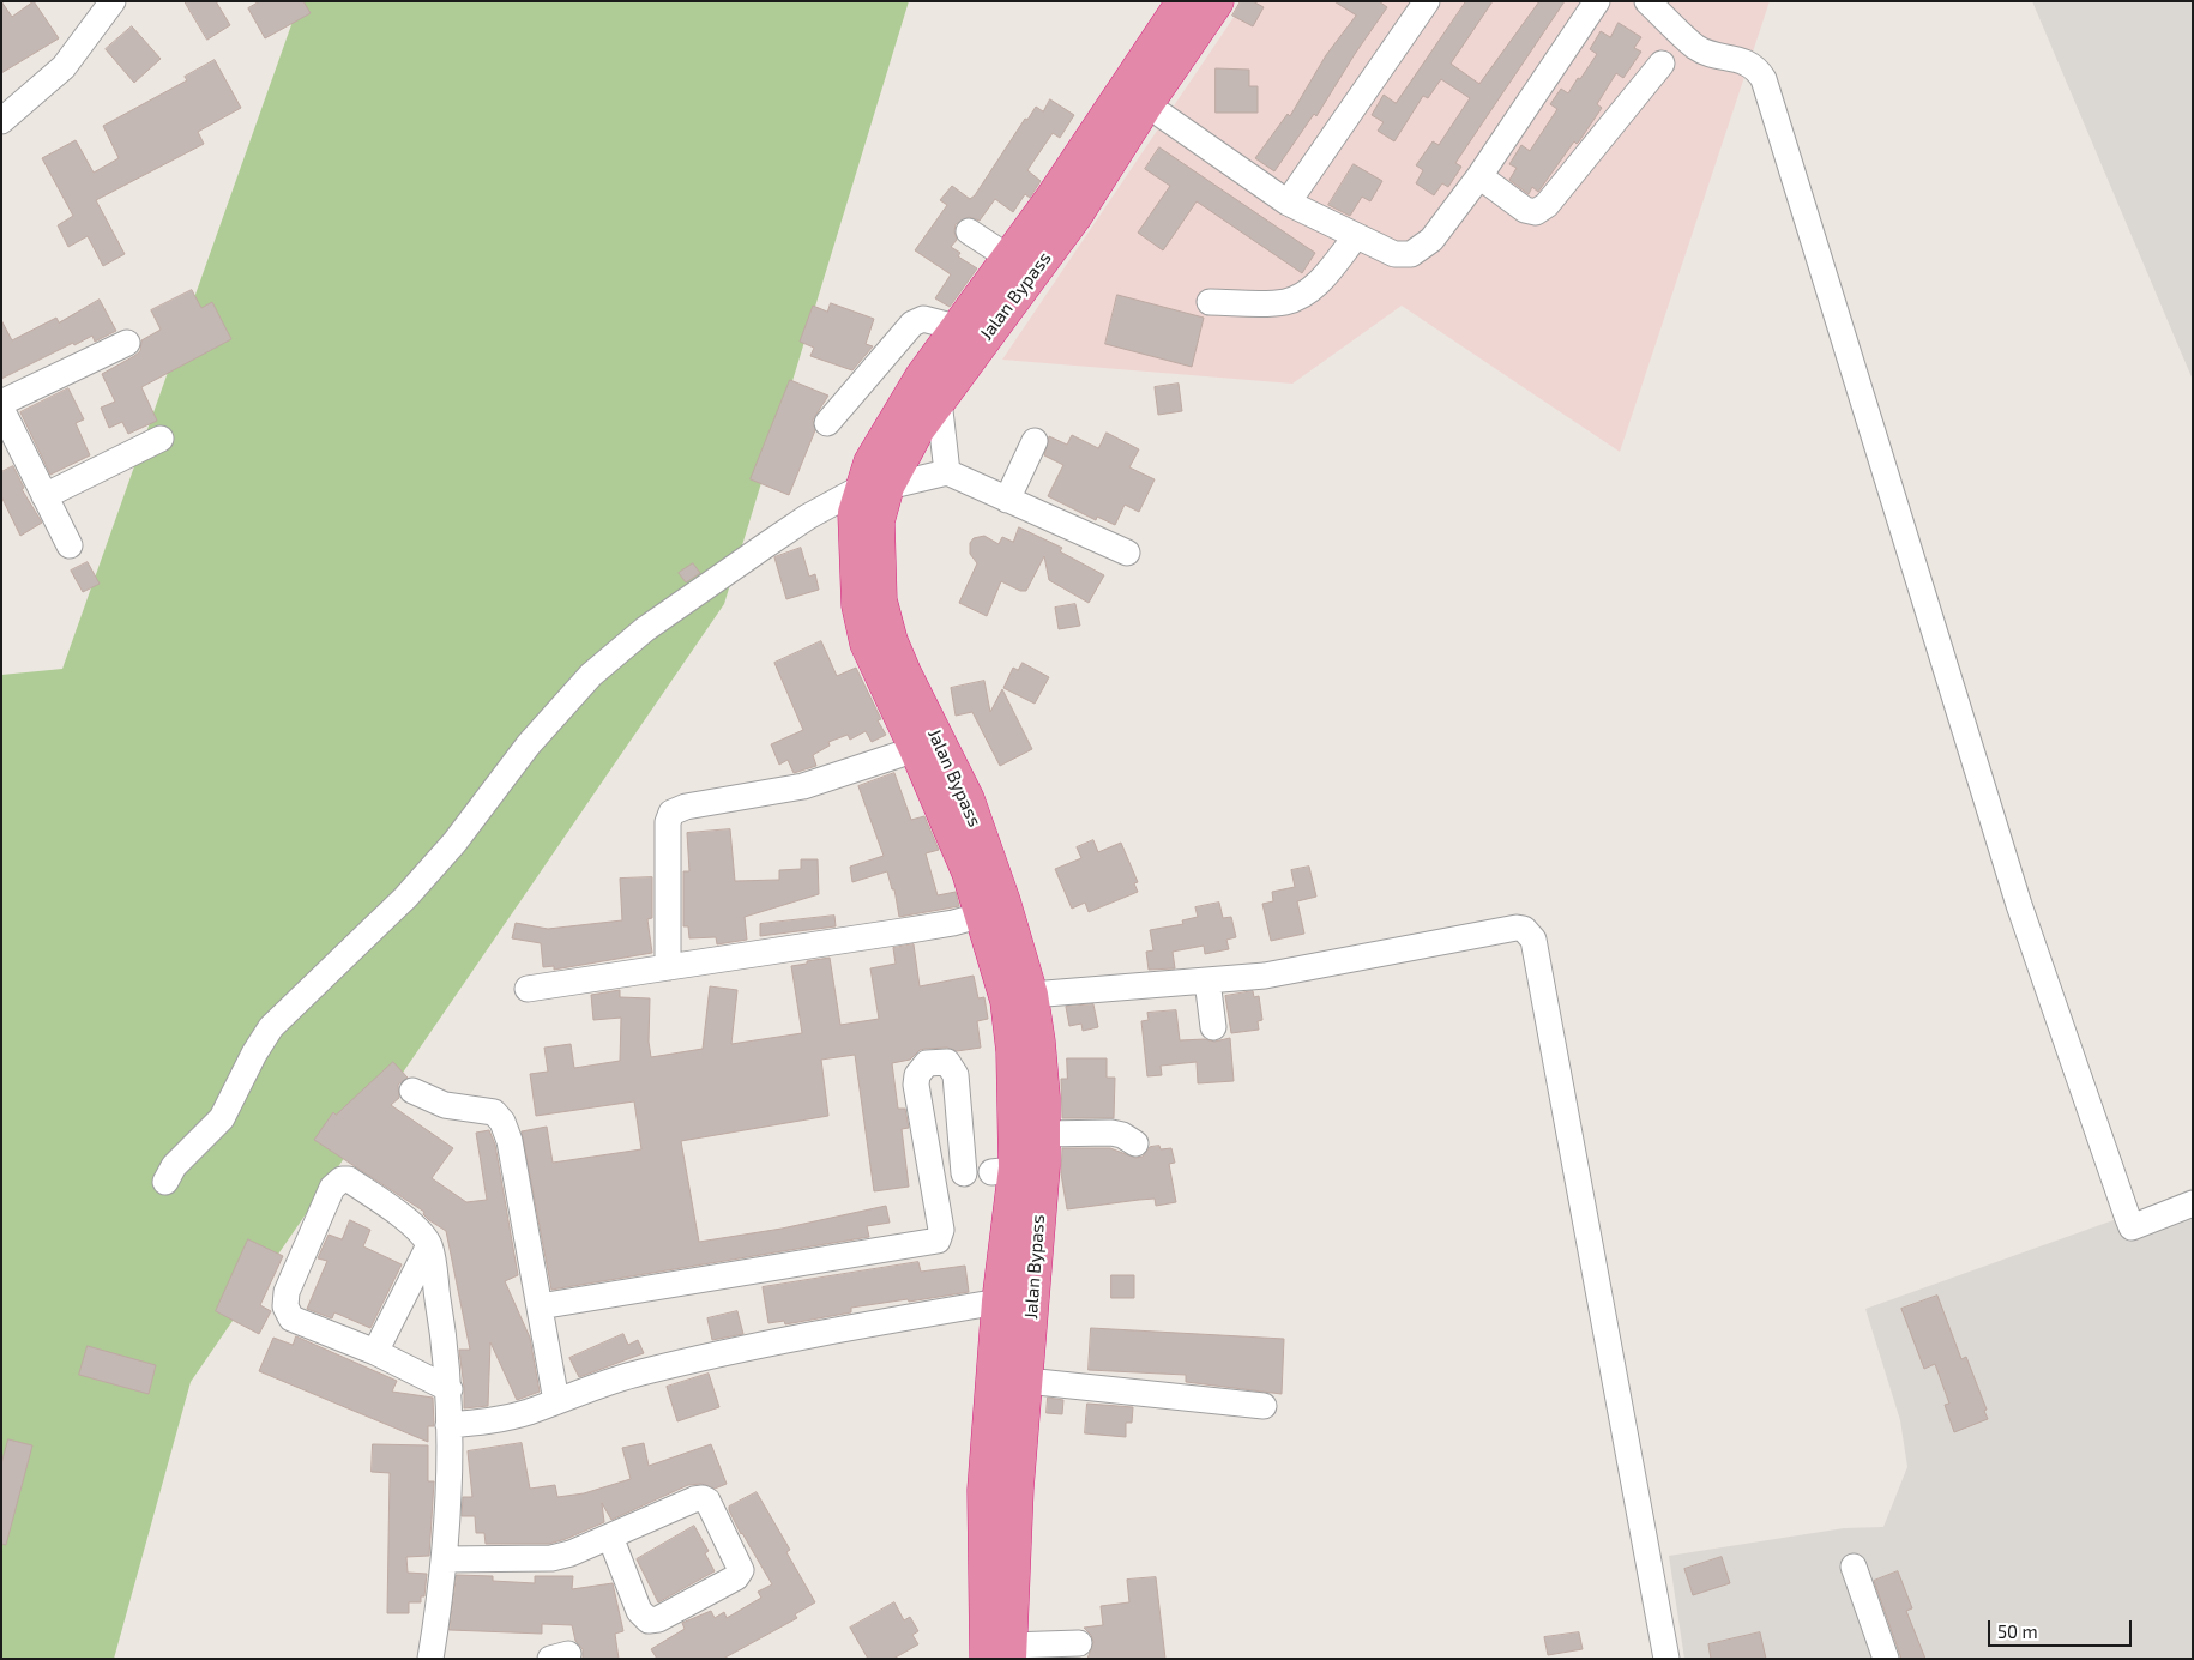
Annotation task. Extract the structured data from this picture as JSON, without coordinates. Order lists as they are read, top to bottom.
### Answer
{
  "streets": {
    "highway": ["Jalan Bypass"]
  },
  "scale_bar": "50 m"
}
